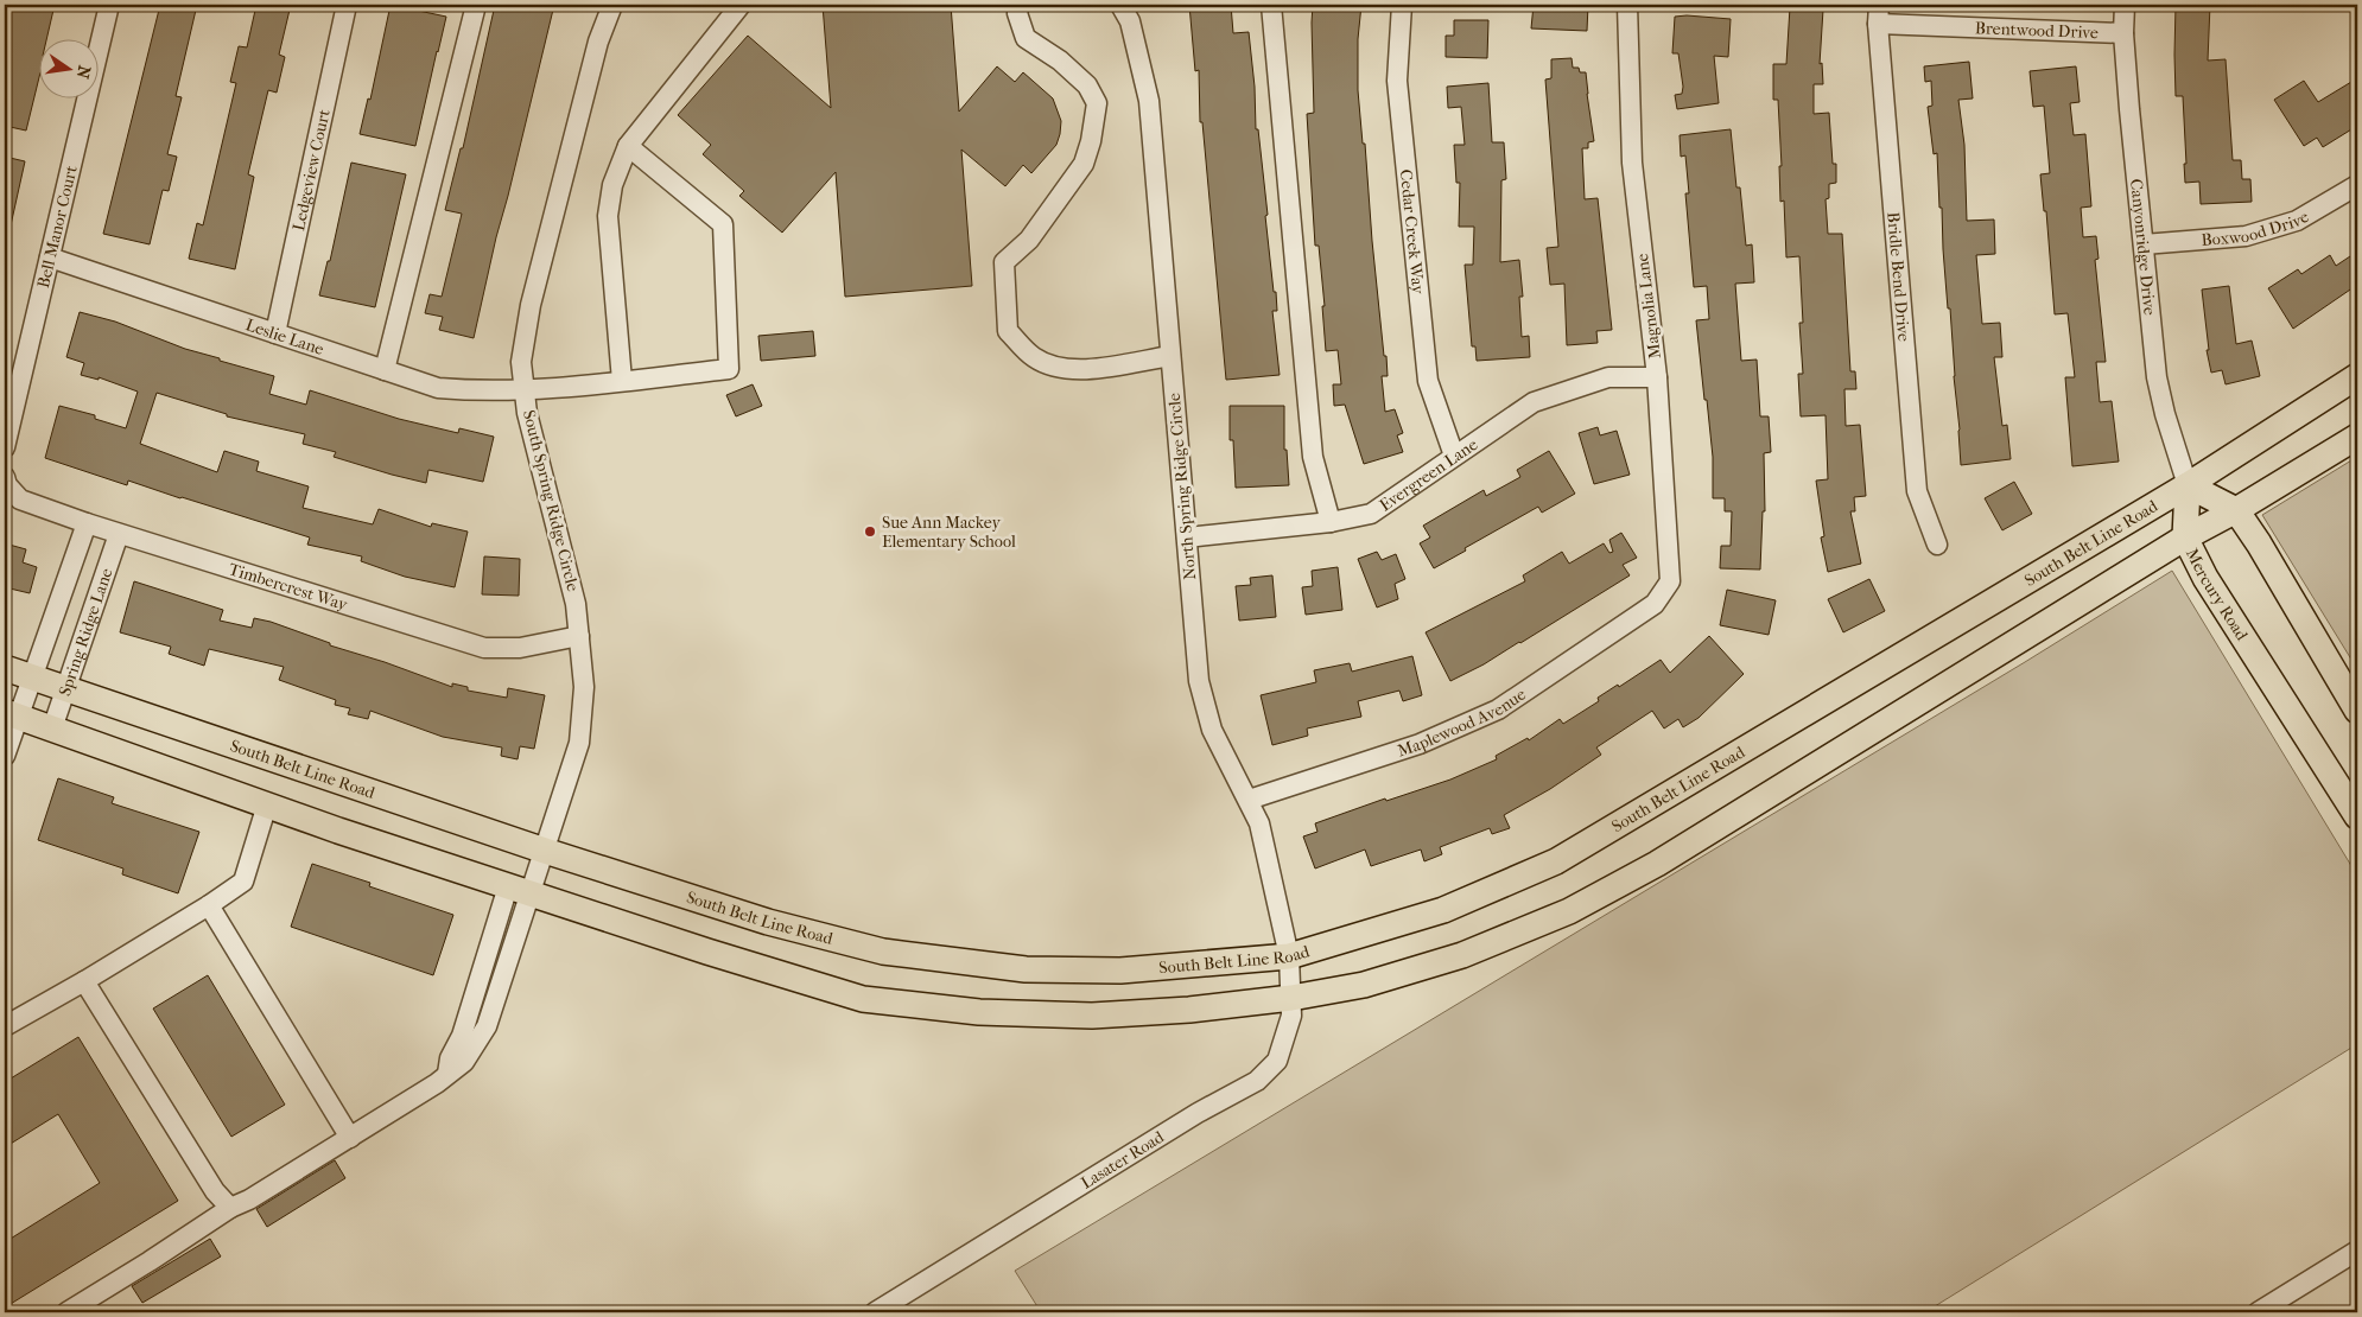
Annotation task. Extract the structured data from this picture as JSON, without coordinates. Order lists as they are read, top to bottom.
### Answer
{
  "streets": {
    "main road": ["South Belt Line Road", "Mercury Road"],
    "street": [
      "Brentwood Drive",
      "Ledgeview Court",
      "Boxwood Drive",
      "Bell Manor Court",
      "Cedar Creek Way",
      "Canyonridge Drive",
      "Bridle Bend Drive",
      "Magnolia Lane",
      "Leslie Lane",
      "Evergreen Lane",
      "North Spring Ridge Circle",
      "South Spring Ridge Circle",
      "Timbercrest Way",
      "Spring Ridge Lane",
      "Maplewood Avenue",
      "Lasater Road"
    ]
  },
  "crossings": [
    ["Brentwood Drive", "Canyonridge Drive"],
    ["Brentwood Drive", "Bridle Bend Drive"],
    ["Ledgeview Court", "Leslie Lane"],
    ["Boxwood Drive", "Canyonridge Drive"],
    ["Bell Manor Court", "Leslie Lane"],
    ["Cedar Creek Way", "Evergreen Lane"],
    ["Canyonridge Drive", "South Belt Line Road"],
    ["Canyonridge Drive", "Mercury Road"],
    ["Magnolia Lane", "Evergreen Lane"],
    ["Magnolia Lane", "Maplewood Avenue"],
    ["Leslie Lane", "South Spring Ridge Circle"],
    ["Evergreen Lane", "North Spring Ridge Circle"],
    ["North Spring Ridge Circle", "South Belt Line Road"],
    ["North Spring Ridge Circle", "Maplewood Avenue"],
    ["North Spring Ridge Circle", "Lasater Road"],
    ["South Spring Ridge Circle", "South Belt Line Road"],
    ["South Spring Ridge Circle", "Timbercrest Way"],
    ["South Belt Line Road", "Mercury Road"],
    ["South Belt Line Road", "Spring Ridge Lane"],
    ["South Belt Line Road", "Lasater Road"],
    ["Timbercrest Way", "Spring Ridge Lane"]
  ],
  "places": ["Sue Ann Mackey Elementary School"],
  "north": "right"
}
